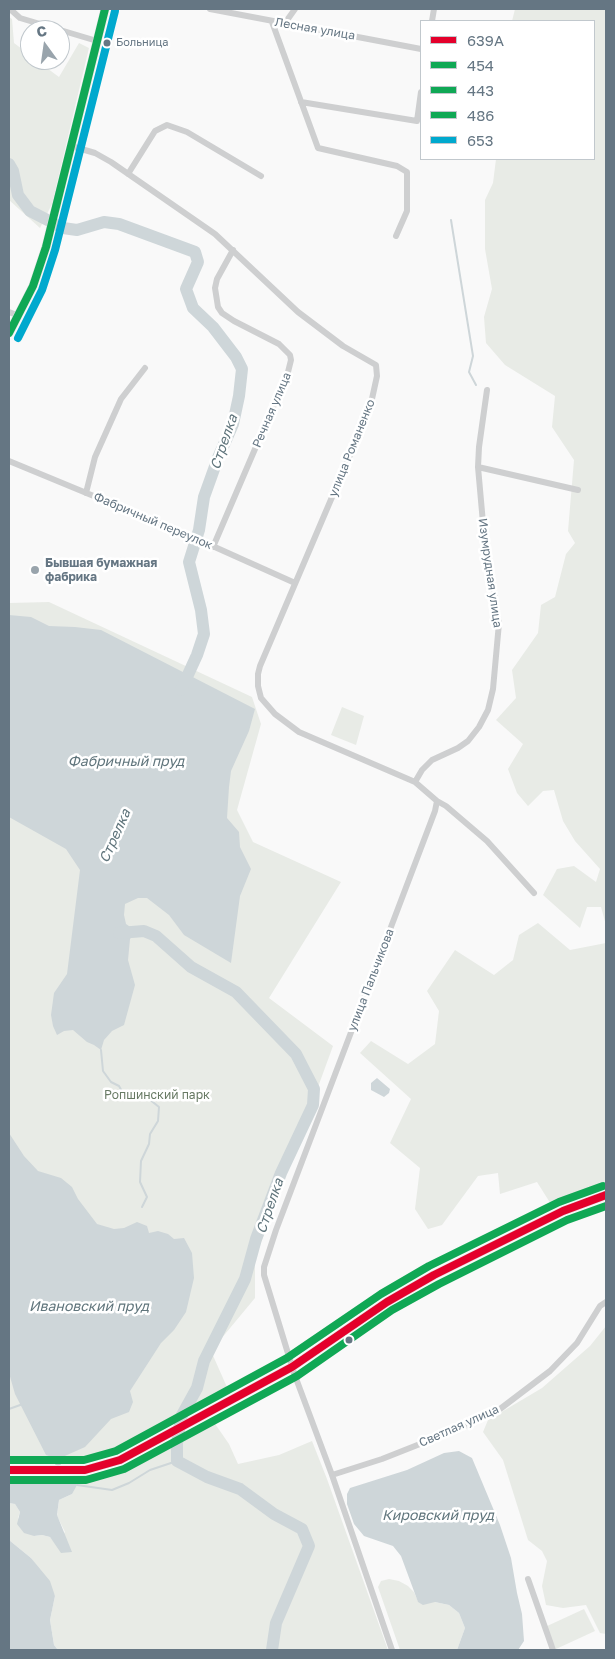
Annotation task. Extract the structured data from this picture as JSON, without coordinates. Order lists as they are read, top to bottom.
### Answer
{
  "streets": {
    "street": [
      "Лесная улица",
      "Речная улица",
      "улица Романенко",
      "Фабричный переулок",
      "Изумрудная улица",
      "улица Пальчикова",
      "Светлая улица"
    ]
  },
  "crossings": [
    ["Речная улица", "улица Романенко"],
    ["Речная улица", "Фабричный переулок"],
    ["улица Романенко", "Фабричный переулок"],
    ["улица Романенко", "Изумрудная улица"],
    ["улица Пальчикова", "Светлая улица"]
  ],
  "water": [
    "Стрелка",
    "Фабричный пруд",
    "Ивановский пруд",
    "Кировский пруд"
  ],
  "parks": ["Ропшинский парк"],
  "places": ["Больница", "Бывшая бумажная фабрика"],
  "lines": [
    "transit line 486",
    "transit line 653",
    "transit line 443",
    "transit line 639А",
    "transit line 454"
  ],
  "legend": [
    "639А",
    "454",
    "443",
    "486",
    "653"
  ],
  "north": "top"
}
